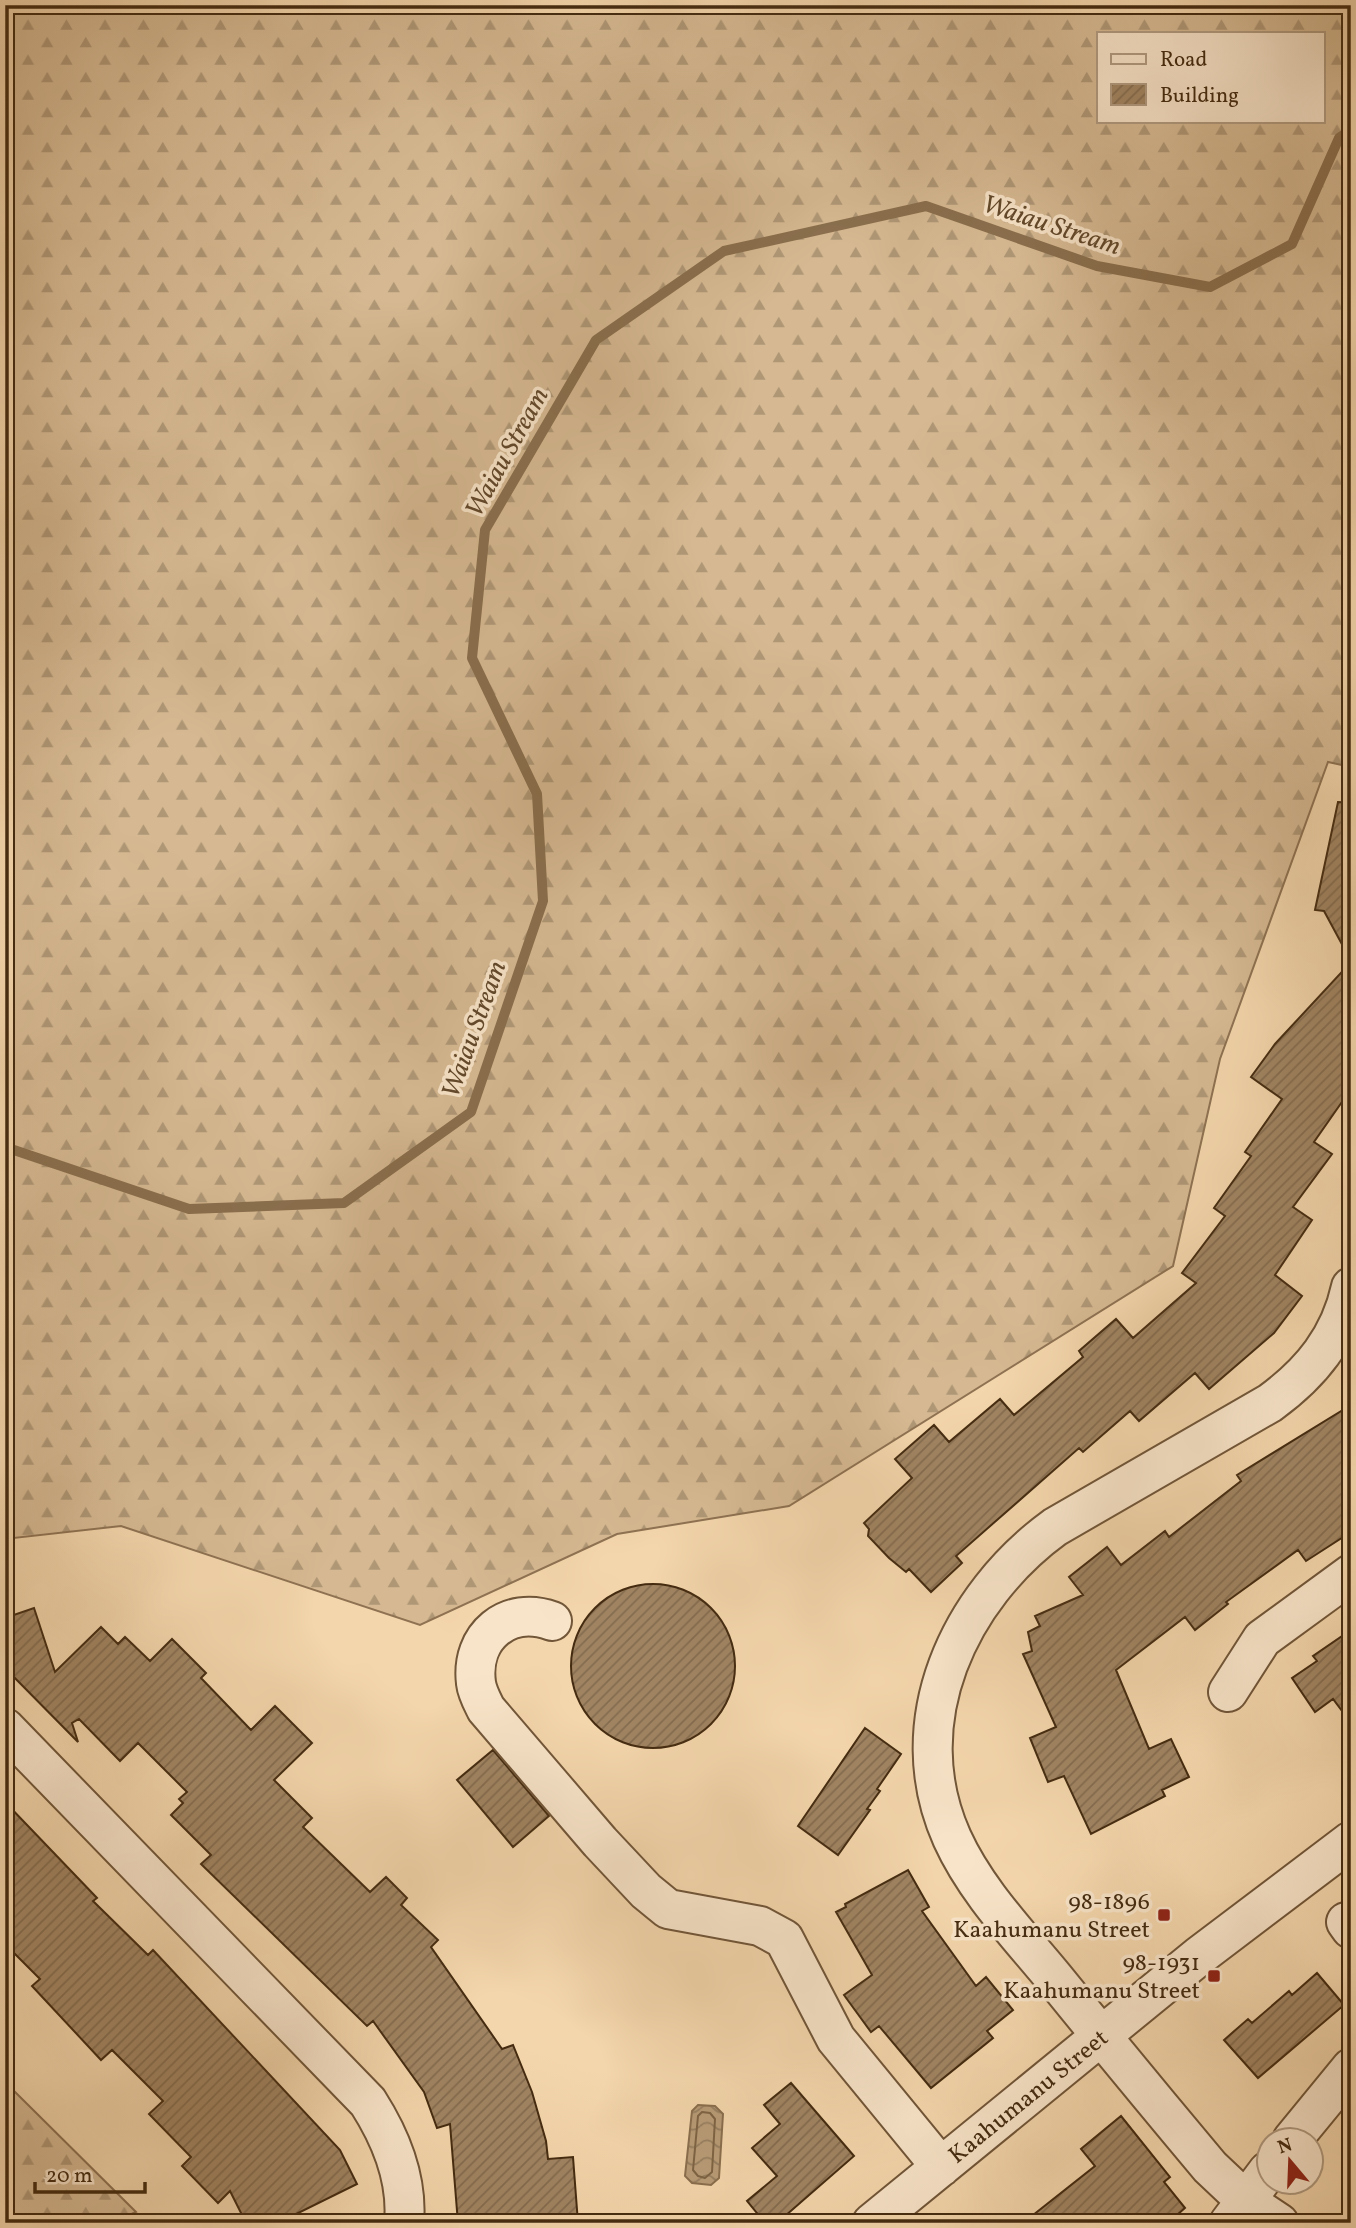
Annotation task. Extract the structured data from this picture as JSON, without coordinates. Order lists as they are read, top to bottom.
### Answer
{
  "streets": {
    "street": ["Kaahumanu Street"]
  },
  "water": ["Waiau Stream"],
  "places": {
    "transit": ["98-1896 Kaahumanu Street", "98-1931 Kaahumanu Street"]
  },
  "legend": ["Road", "Building"],
  "scale_bar": "20 m",
  "north": "top"
}
